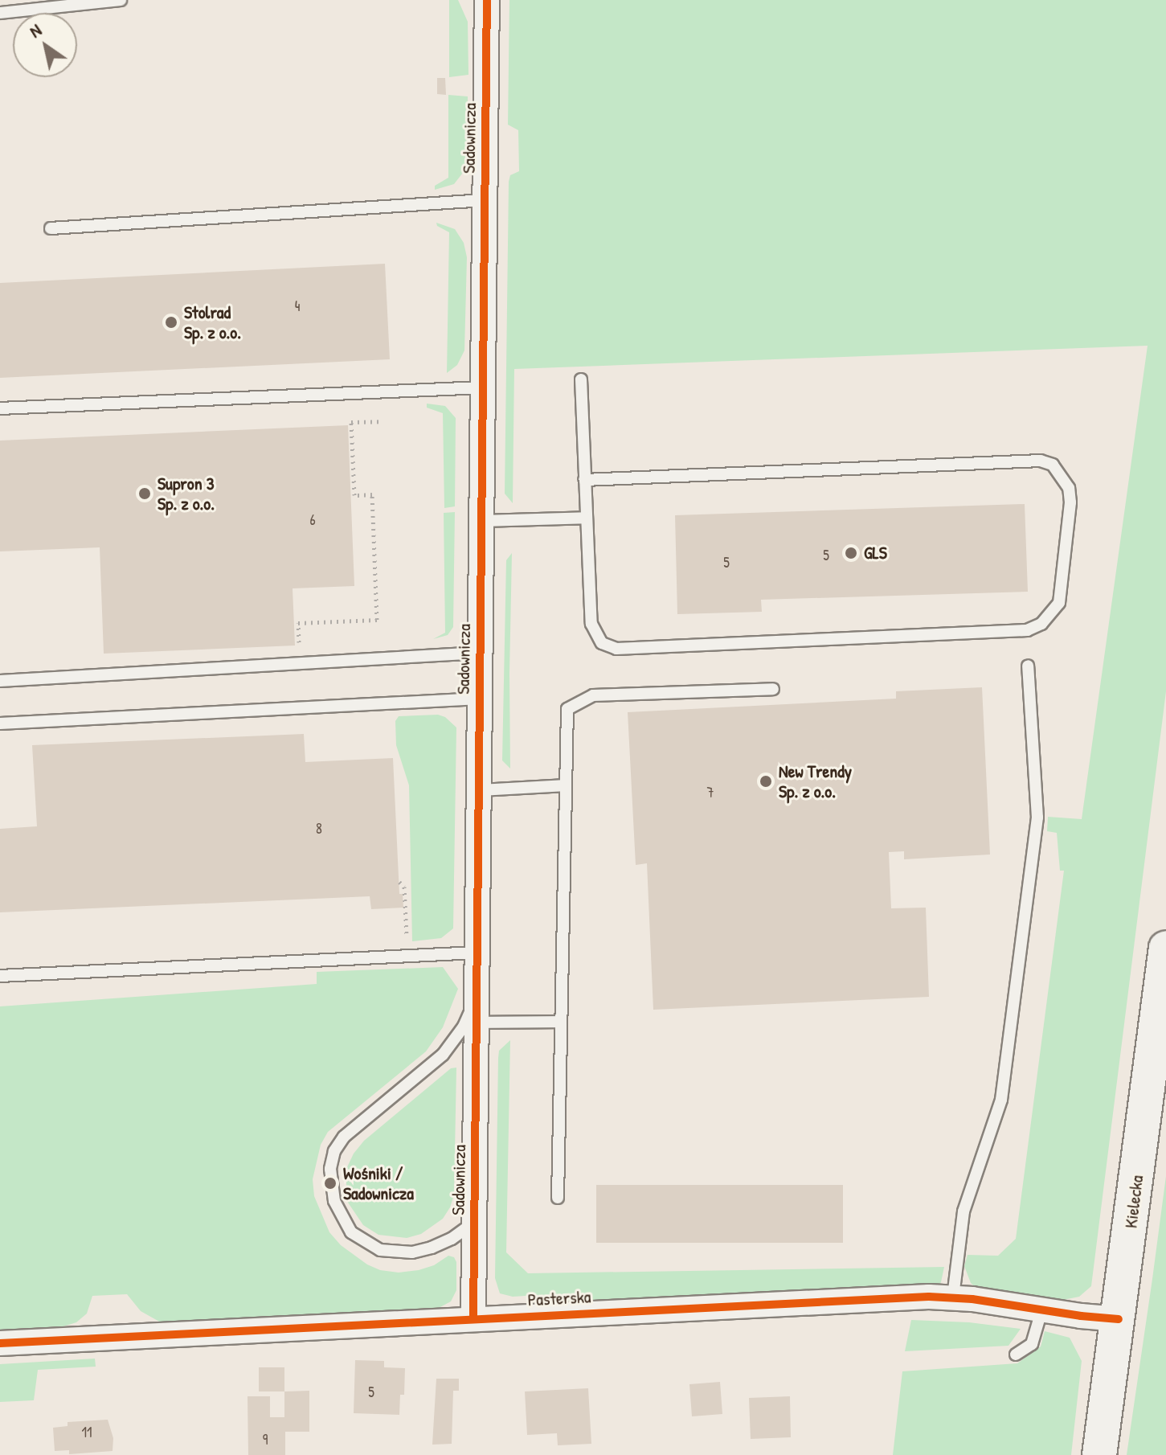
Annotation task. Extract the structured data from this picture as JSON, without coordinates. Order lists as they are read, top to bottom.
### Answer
{
  "streets": {
    "main road": ["Kielecka"],
    "street": ["Sadownicza", "Pasterska"]
  },
  "crossings": [
    ["Sadownicza", "Pasterska"],
    ["Kielecka", "Pasterska"]
  ],
  "places": [
    "Stolrad Sp. z o.o.",
    "Supron 3 Sp. z o.o.",
    "GLS",
    "New Trendy Sp. z o.o.",
    "Wośniki / Sadownicza"
  ],
  "house_numbers": [
    "4",
    "6",
    "5",
    "5",
    "7",
    "8",
    "5",
    "11",
    "9"
  ],
  "north": "top left"
}
